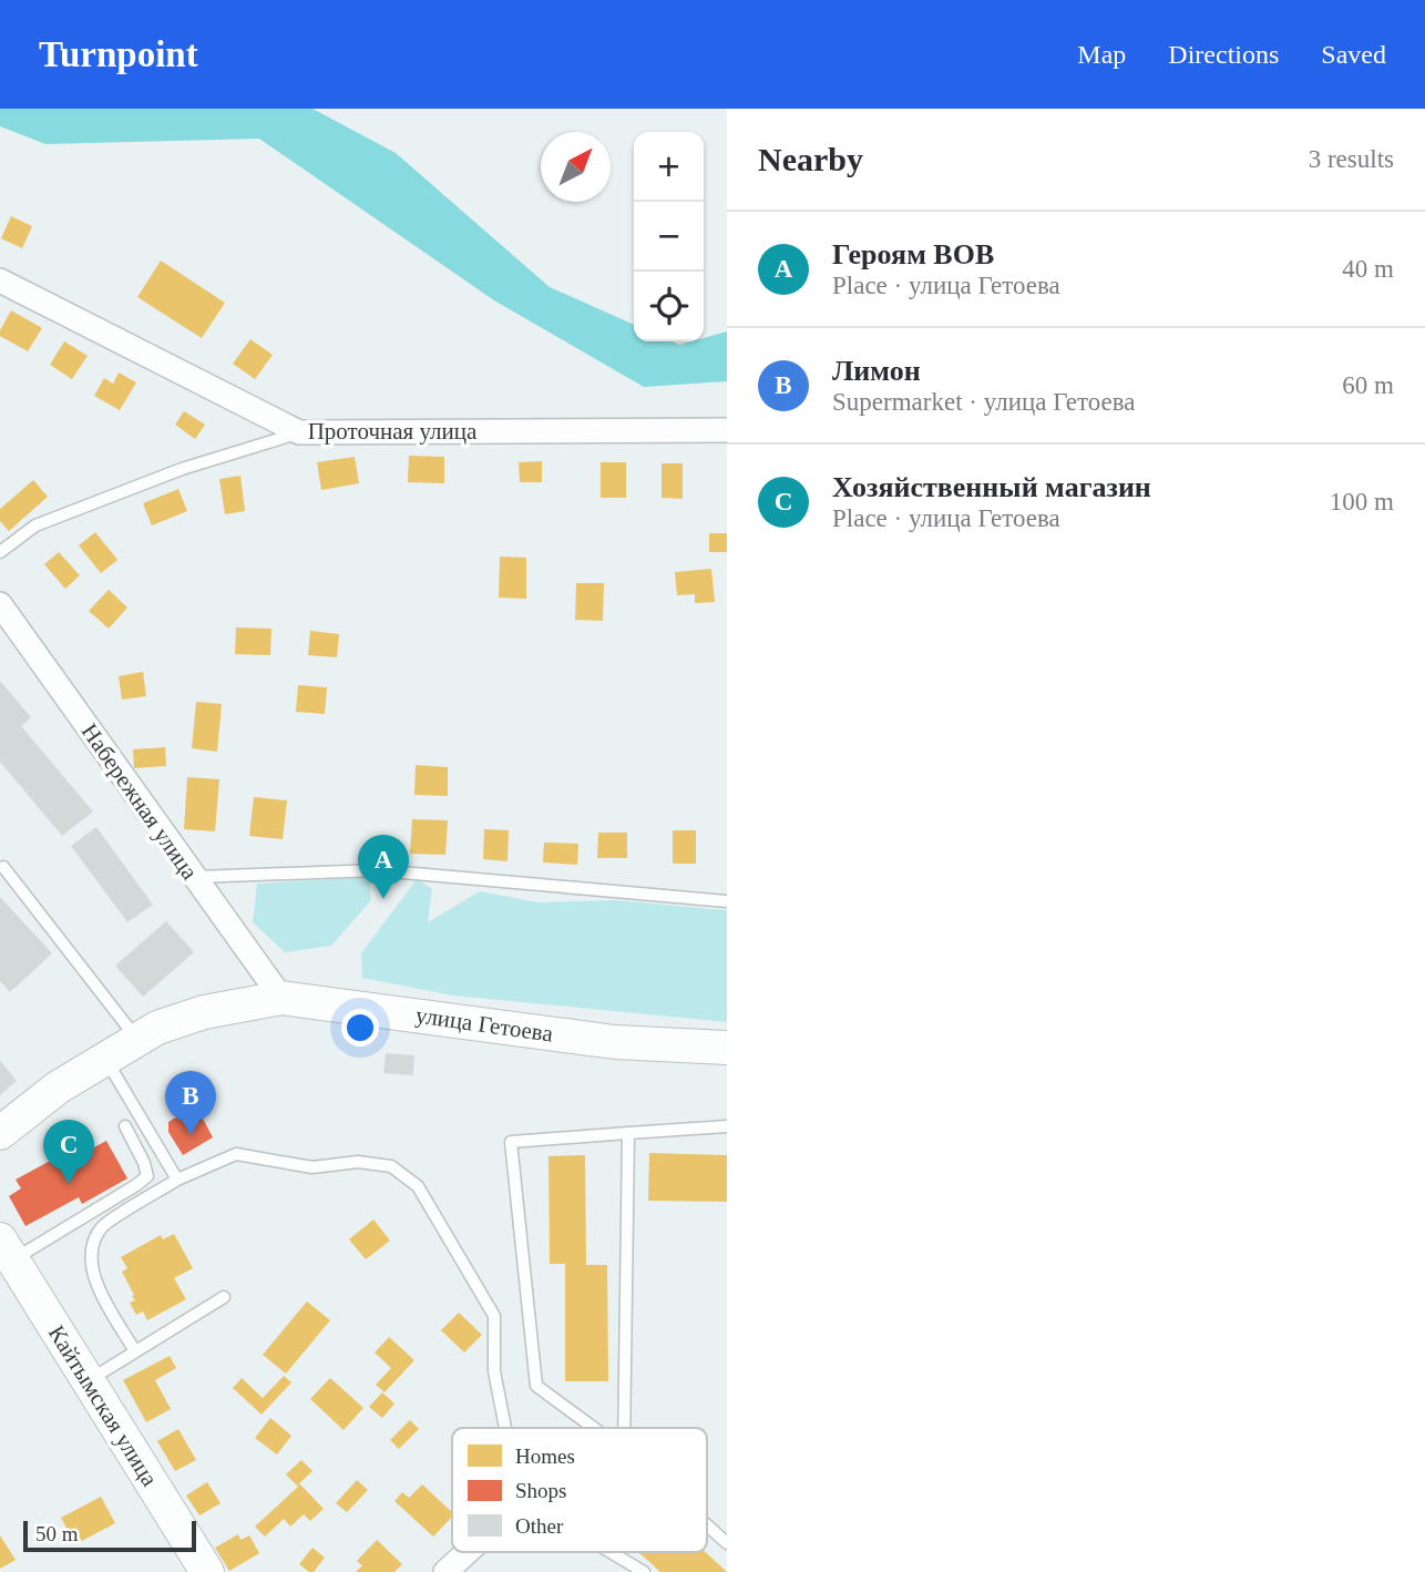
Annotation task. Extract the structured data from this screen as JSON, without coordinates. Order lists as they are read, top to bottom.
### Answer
{
  "streets": {
    "street": [
      "Проточная улица",
      "Набережная улица",
      "улица Гетоева",
      "Кайтымская улица"
    ]
  },
  "crossings": [
    ["Набережная улица", "улица Гетоева"]
  ],
  "legend": ["Homes", "Shops", "Other"],
  "scale_bar": "50 m",
  "north": "top right",
  "page": {
    "header": "Turnpoint",
    "nav": ["Map", "Directions", "Saved"],
    "heading": ["Nearby", "3 results"],
    "map_buttons": ["+", "−"],
    "list": [
      {
        "mark": "A",
        "name": "Героям ВОВ",
        "note": "Place · улица Гетоева",
        "value": "40 m"
      },
      {
        "mark": "B",
        "name": "Лимон",
        "note": "Supermarket · улица Гетоева",
        "value": "60 m"
      },
      {
        "mark": "C",
        "name": "Хозяйственный магазин",
        "note": "Place · улица Гетоева",
        "value": "100 m"
      }
    ],
    "pins": ["A", "B", "C"],
    "scale": "50 m"
  }
}
